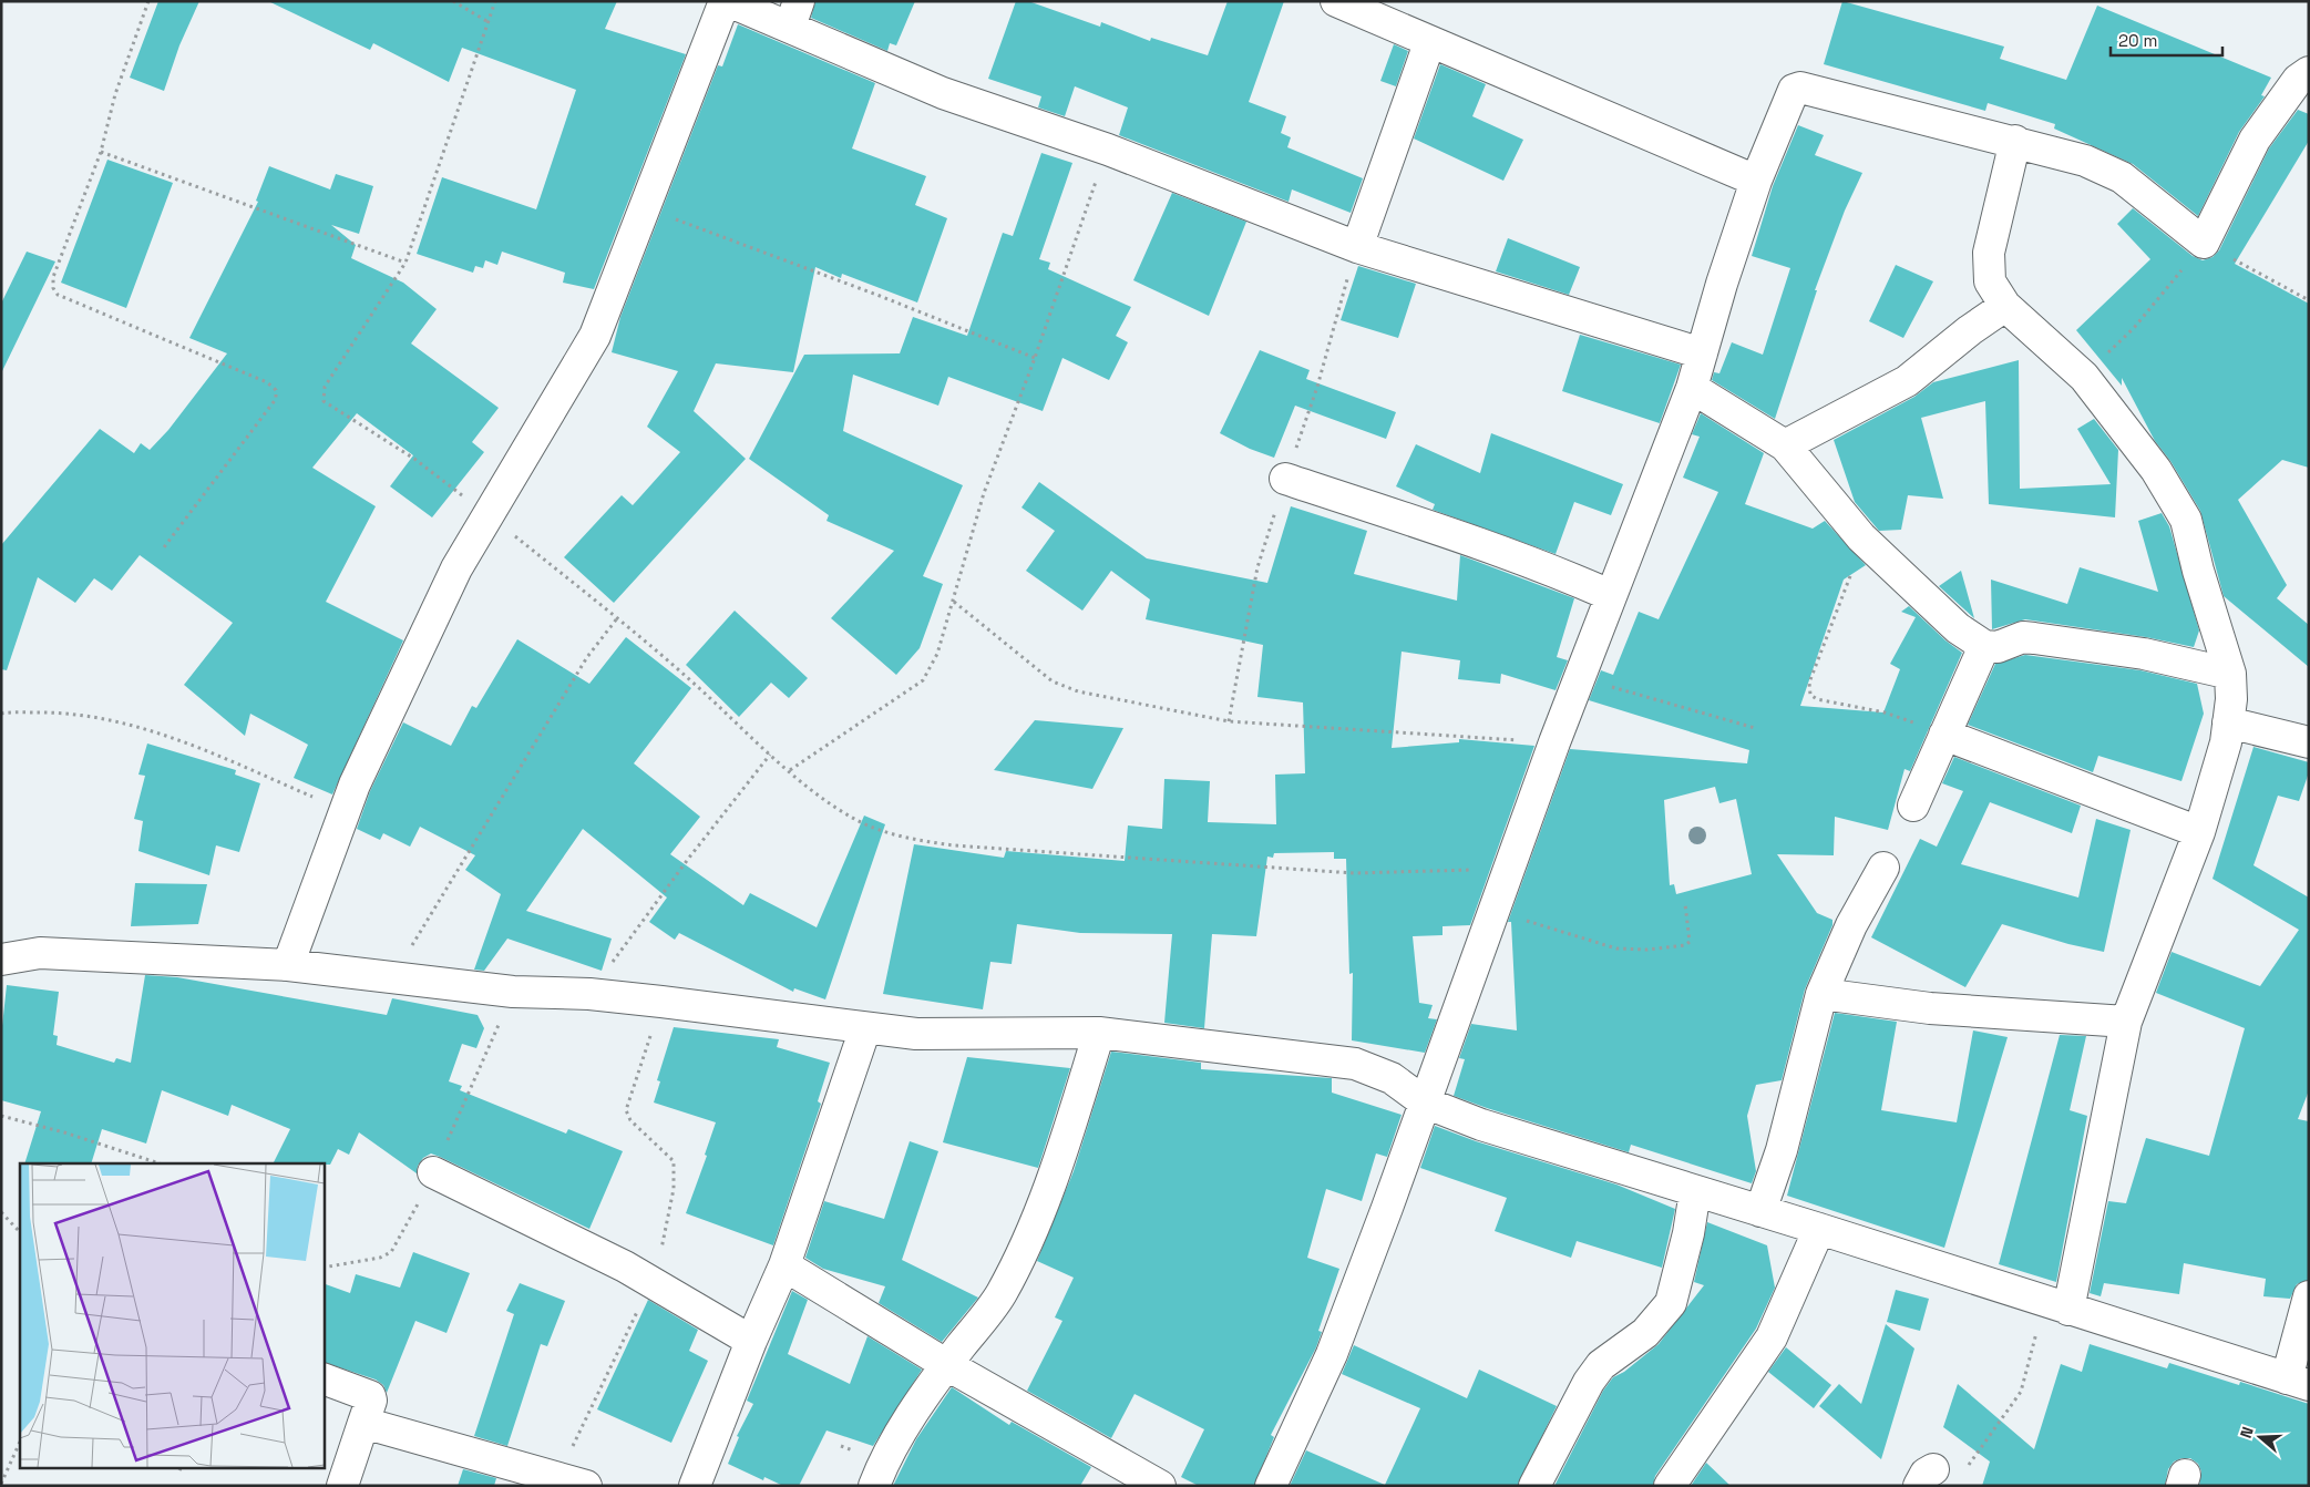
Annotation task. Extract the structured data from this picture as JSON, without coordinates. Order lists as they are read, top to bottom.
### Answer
{
  "scale_bar": "20 m",
  "north": "left"
}
